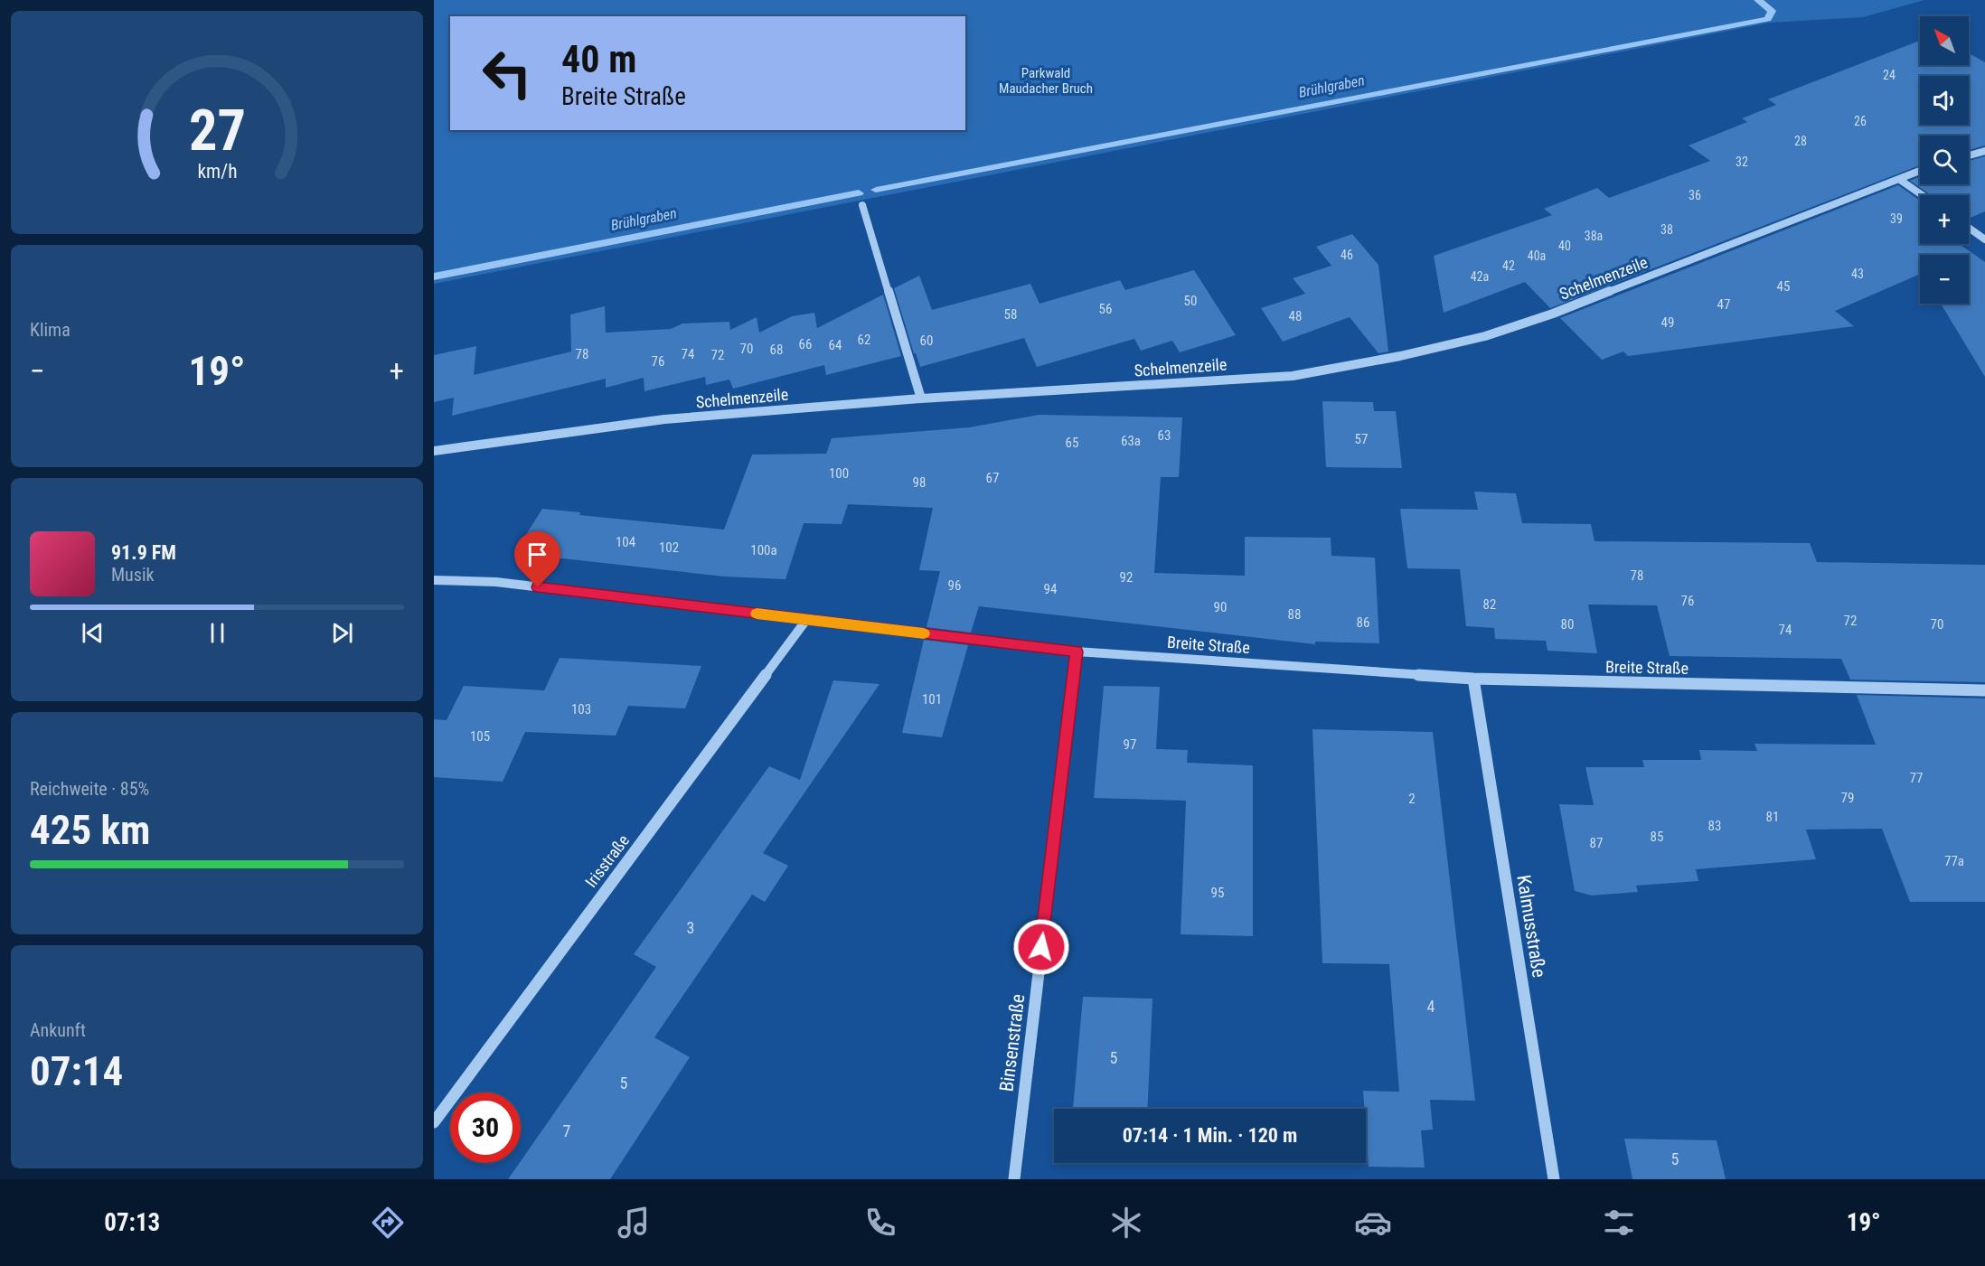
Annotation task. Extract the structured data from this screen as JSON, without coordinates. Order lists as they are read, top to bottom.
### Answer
{
  "streets": {
    "street": [
      "Schelmenzeile",
      "Breite Straße",
      "Irisstraße",
      "Kalmusstraße",
      "Binsenstraße"
    ]
  },
  "crossings": [
    ["Breite Straße", "Irisstraße"],
    ["Breite Straße", "Kalmusstraße"],
    ["Breite Straße", "Binsenstraße"]
  ],
  "water": ["Brühlgraben"],
  "parks": ["Parkwald Maudacher Bruch"],
  "house_numbers": [
    "24",
    "26",
    "28",
    "32",
    "36",
    "39",
    "38",
    "38a",
    "40",
    "46",
    "40a",
    "42",
    "43",
    "42a",
    "45",
    "50",
    "47",
    "56",
    "58",
    "48",
    "49",
    "62",
    "60",
    "66",
    "64",
    "70",
    "68",
    "78",
    "74",
    "72",
    "76",
    "63",
    "57",
    "63a",
    "65",
    "100",
    "67",
    "98",
    "104",
    "102",
    "100a",
    "78",
    "92",
    "96",
    "94",
    "76",
    "82",
    "90",
    "88",
    "72",
    "86",
    "80",
    "70",
    "74",
    "101",
    "103",
    "105",
    "97",
    "77",
    "79",
    "2",
    "81",
    "83",
    "85",
    "87",
    "77a",
    "95",
    "3",
    "4",
    "5",
    "5",
    "7",
    "5"
  ],
  "north": "top left",
  "page": {
    "map_buttons": ["+", "−"],
    "turn": ["40 m", "Breite Straße"],
    "tile": [
      "Klima",
      ["Reichweite · 85%", "425 km"],
      ["Ankunft", "07:14"]
    ],
    "heat": ["−", "19°", "+"],
    "song": ["91.9 FM", "Musik"],
    "limit": "30",
    "trip": "07:14 · 1 Min. · 120 m",
    "tabs": ["07:13", "19°"],
    "gauge": ["27", "km/h"]
  }
}
